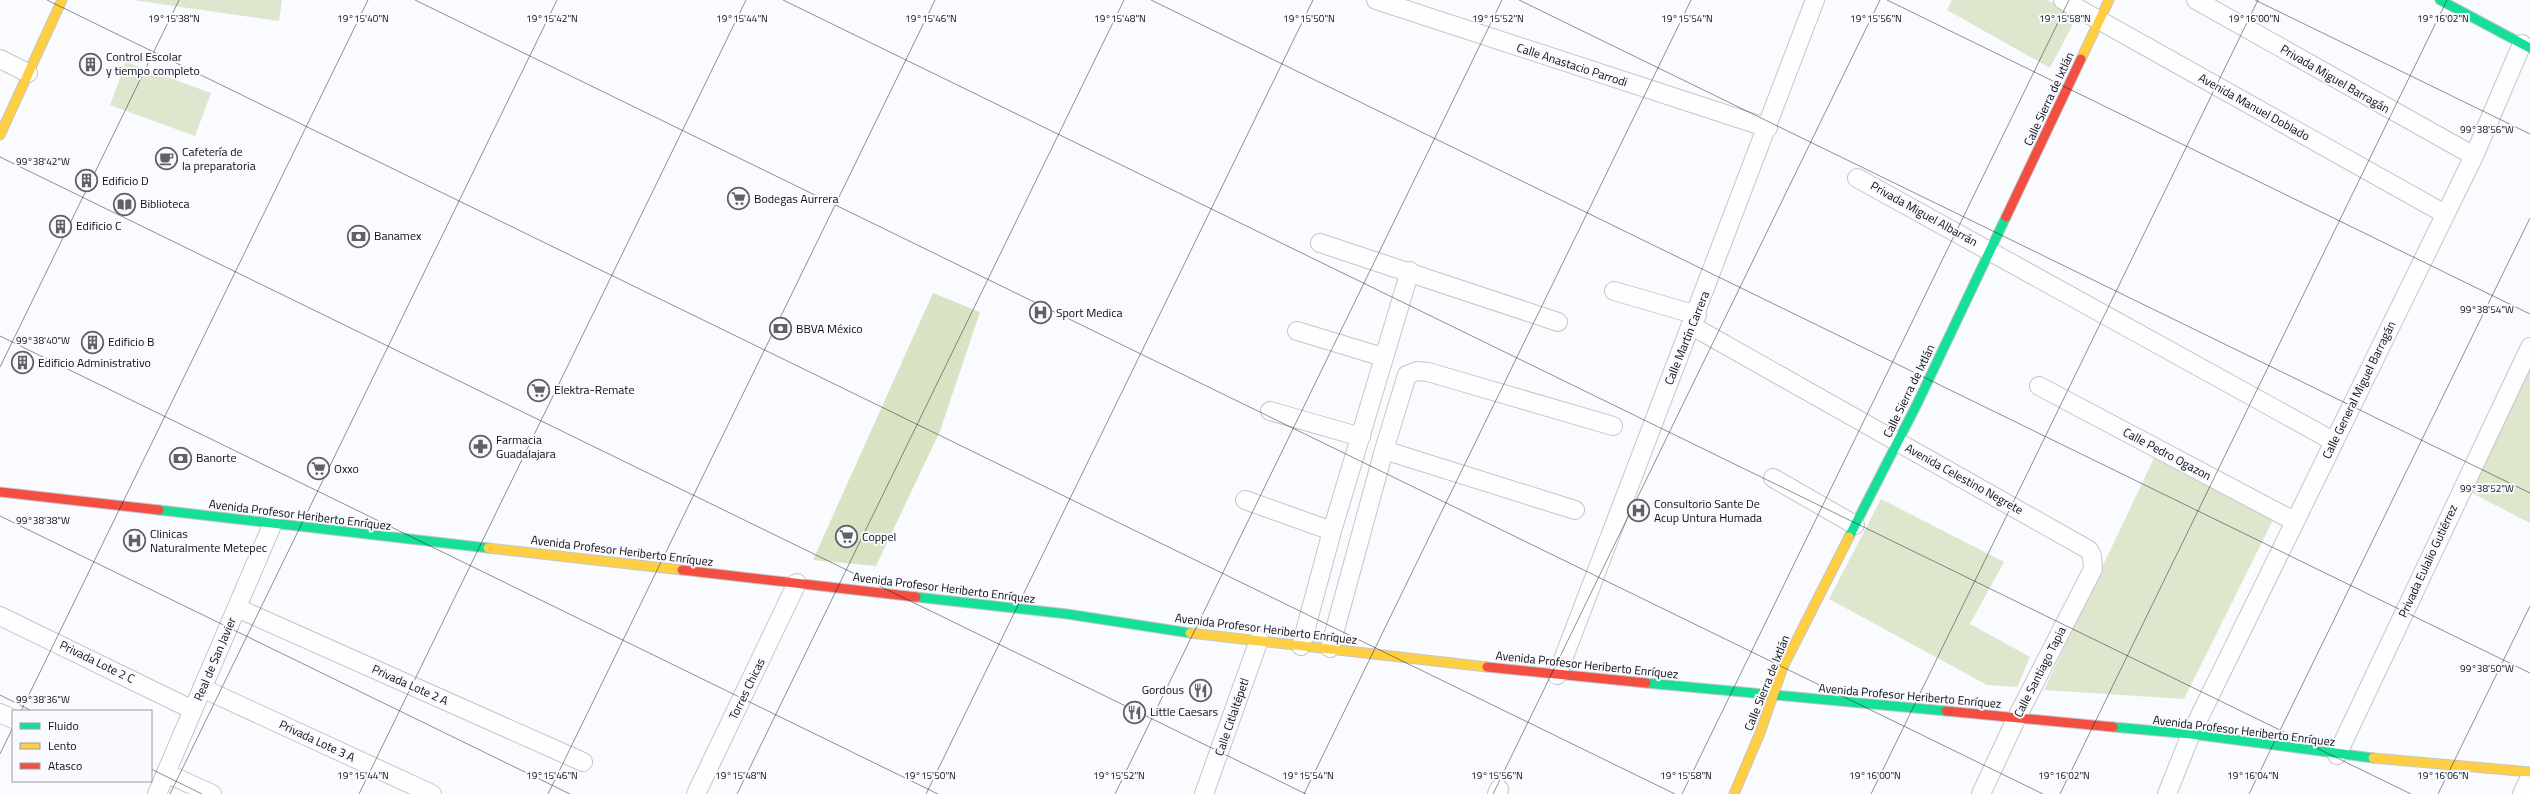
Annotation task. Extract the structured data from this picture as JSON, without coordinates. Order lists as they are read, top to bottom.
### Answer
{
  "streets": {
    "main road": ["Calle Sierra de Ixtlán", "Avenida Profesor Heriberto Enríquez"],
    "street": [
      "Calle Anastacio Parrodi",
      "Privada Miguel Barragán",
      "Avenida Manuel Doblado",
      "Privada Miguel Albarrán",
      "Calle Martín Carrera",
      "Calle General Miguel Barragán",
      "Calle Pedro Ogazon",
      "Avenida Celestino Negrete",
      "Privada Eulalio Gutiérrez",
      "Real de San Javier",
      "Privada Lote 2 C",
      "Calle Santiago Tapia",
      "Privada Lote 2 A",
      "Torres Chicas",
      "Calle Citlaltépetl",
      "Privada Lote 3 A"
    ]
  },
  "crossings": [
    ["Calle Anastacio Parrodi", "Calle Martín Carrera"],
    ["Privada Miguel Barragán", "Calle General Miguel Barragán"],
    ["Calle Sierra de Ixtlán", "Avenida Manuel Doblado"],
    ["Calle Sierra de Ixtlán", "Privada Miguel Albarrán"],
    ["Calle Sierra de Ixtlán", "Avenida Celestino Negrete"],
    ["Calle Sierra de Ixtlán", "Avenida Profesor Heriberto Enríquez"],
    ["Avenida Manuel Doblado", "Calle General Miguel Barragán"],
    ["Privada Miguel Albarrán", "Calle General Miguel Barragán"],
    ["Calle Martín Carrera", "Avenida Celestino Negrete"],
    ["Calle Martín Carrera", "Avenida Profesor Heriberto Enríquez"],
    ["Calle General Miguel Barragán", "Calle Pedro Ogazon"],
    ["Calle General Miguel Barragán", "Avenida Profesor Heriberto Enríquez"],
    ["Avenida Celestino Negrete", "Calle Santiago Tapia"],
    ["Avenida Profesor Heriberto Enríquez", "Privada Eulalio Gutiérrez"],
    ["Avenida Profesor Heriberto Enríquez", "Real de San Javier"],
    ["Avenida Profesor Heriberto Enríquez", "Calle Santiago Tapia"],
    ["Avenida Profesor Heriberto Enríquez", "Torres Chicas"],
    ["Avenida Profesor Heriberto Enríquez", "Calle Citlaltépetl"],
    ["Real de San Javier", "Privada Lote 2 C"],
    ["Real de San Javier", "Privada Lote 2 A"],
    ["Real de San Javier", "Privada Lote 3 A"]
  ],
  "places": {
    "building": [
      "Control Escolar y tiempo completo",
      "Edificio D",
      "Edificio C",
      "Edificio B",
      "Edificio Administrativo"
    ],
    "cafe": ["Cafetería de la preparatoria"],
    "supermarket": [
      "Bodegas Aurrera",
      "Elektra-Remate",
      "Oxxo",
      "Coppel"
    ],
    "library": ["Biblioteca"],
    "bank": ["Banamex", "BBVA México", "Banorte"],
    "hospital": ["Sport Medica", "Consultorio Sante De Acup Untura Humada", "Clinicas Naturalmente Metepec"],
    "pharmacy": ["Farmacia Guadalajara"],
    "restaurant": ["Gordous", "Little Caesars"]
  },
  "legend": ["Fluido", "Lento", "Atasco"],
  "coordinates": [
    "19°15'58\"N",
    "19°16'00\"N",
    "19°16'02\"N",
    "19°15'38\"N",
    "19°15'40\"N",
    "19°15'42\"N",
    "19°15'44\"N",
    "19°15'46\"N",
    "19°15'48\"N",
    "19°15'50\"N",
    "19°15'52\"N",
    "19°15'54\"N",
    "19°15'56\"N",
    "99°38'56\"W",
    "99°38'42\"W",
    "99°38'54\"W",
    "99°38'40\"W",
    "99°38'52\"W",
    "99°38'38\"W",
    "99°38'50\"W",
    "99°38'36\"W",
    "19°16'04\"N",
    "19°16'06\"N"
  ]
}
